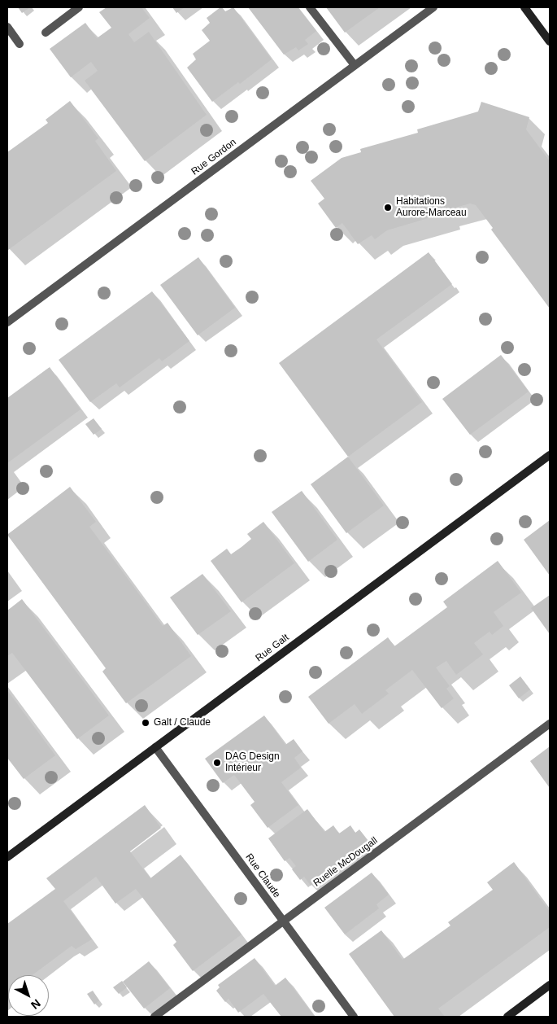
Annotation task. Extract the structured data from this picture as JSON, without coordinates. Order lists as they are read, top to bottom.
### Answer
{
  "streets": {
    "main road": ["Rue Galt"],
    "street": ["Rue Gordon", "Ruelle McDougall", "Rue Claude"]
  },
  "crossings": [
    ["Rue Galt", "Rue Claude"],
    ["Ruelle McDougall", "Rue Claude"]
  ],
  "places": ["Habitations Aurore-Marceau", "Galt / Claude", "DAG Design Intérieur"],
  "north": "bottom right"
}
